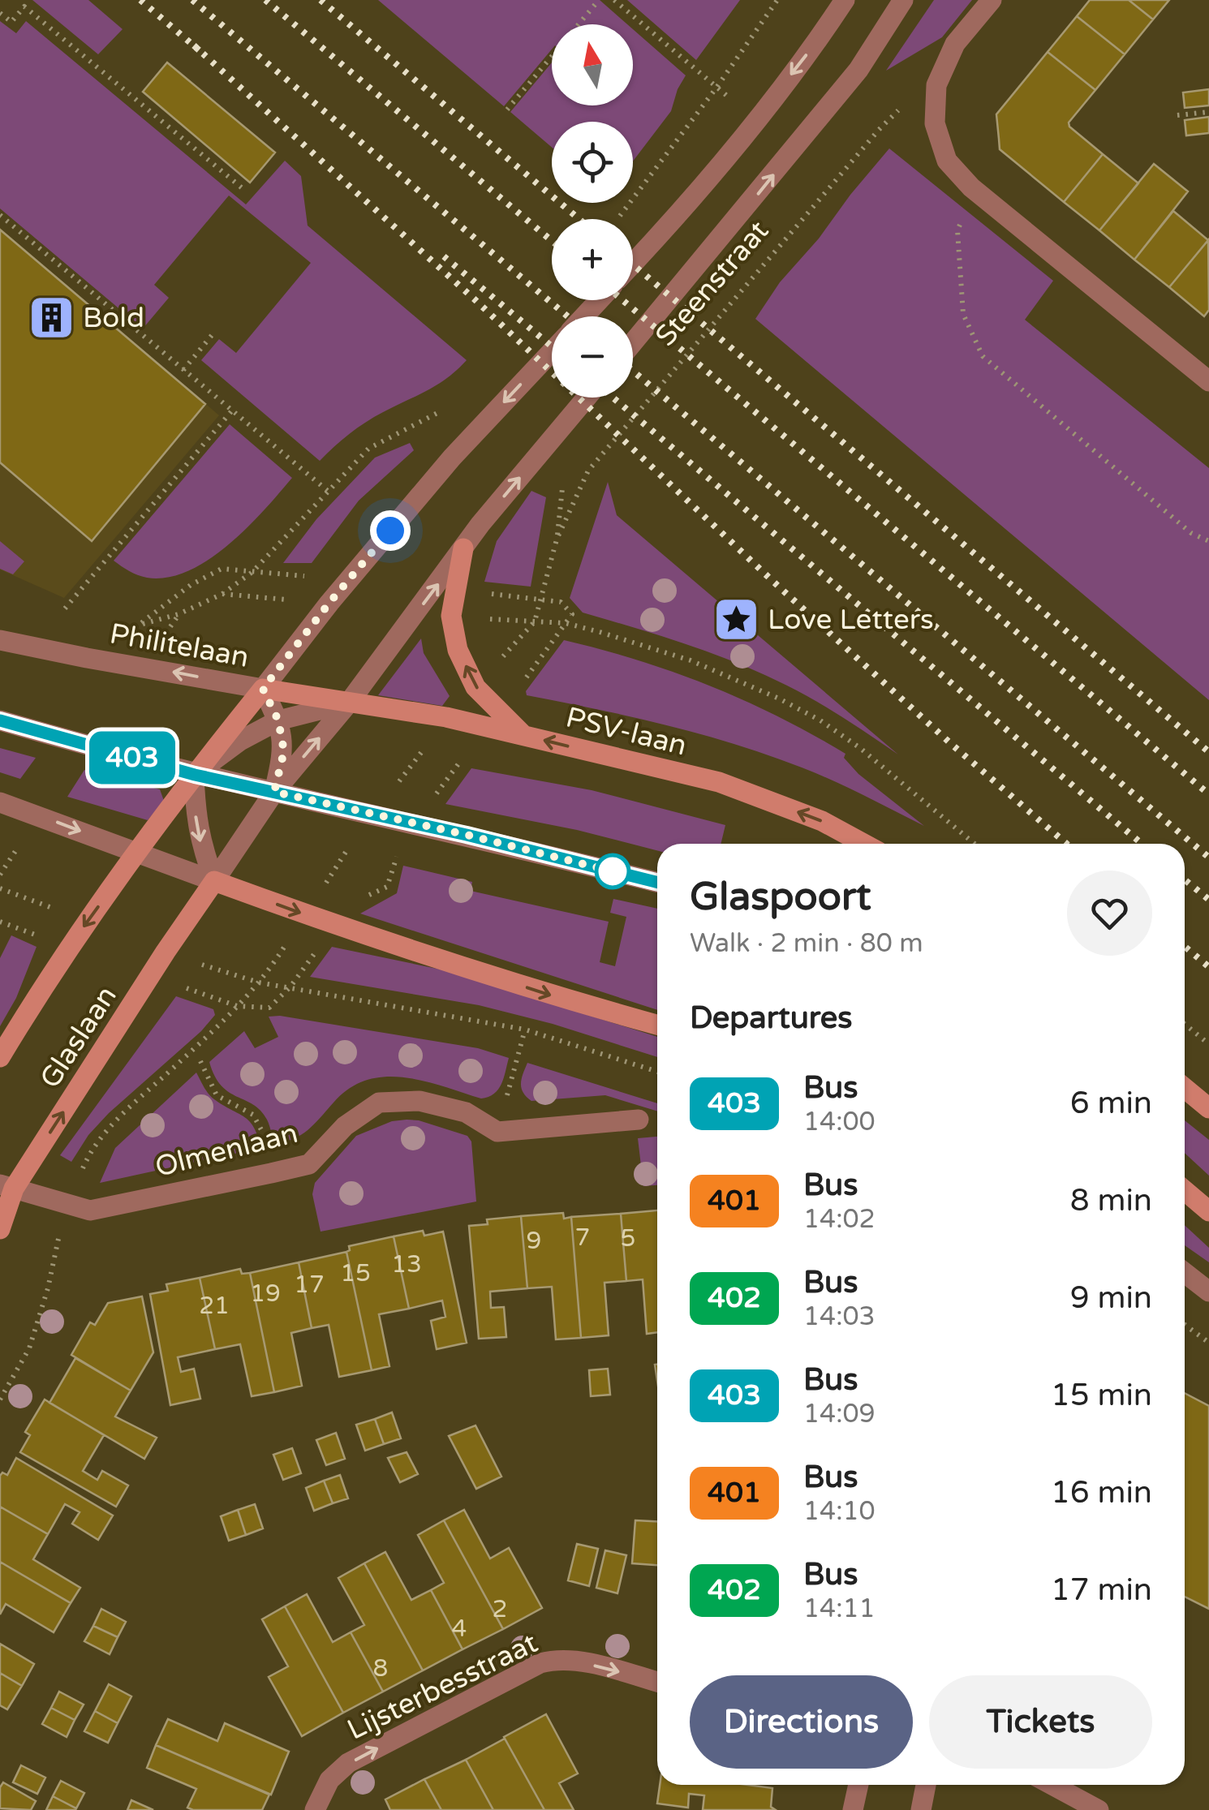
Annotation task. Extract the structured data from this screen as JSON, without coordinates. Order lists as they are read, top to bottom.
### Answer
{
  "streets": {
    "main road": ["Philitelaan", "PSV-laan", "Glaslaan"],
    "street": ["Steenstraat", "Olmenlaan", "Lijsterbesstraat"]
  },
  "crossings": [
    ["Philitelaan", "PSV-laan"],
    ["Philitelaan", "Glaslaan"],
    ["PSV-laan", "Glaslaan"],
    ["Glaslaan", "Olmenlaan"]
  ],
  "one_way": ["PSV-laan", "Lijsterbesstraat"],
  "places": {
    "building": ["Bold"],
    "place": ["Love Letters"]
  },
  "lines": ["bus line 403"],
  "house_numbers": [
    "7",
    "5",
    "9",
    "13",
    "15",
    "17",
    "19",
    "21",
    "2",
    "4",
    "8"
  ],
  "north": "top",
  "page": {
    "on_map": "403",
    "map_buttons": ["+", "−"],
    "heading": [
      ["Glaspoort", "Walk · 2 min · 80 m"],
      "Departures"
    ],
    "list": [
      {
        "mark": "403",
        "name": "Bus",
        "note": "14:00",
        "value": "6 min"
      },
      {
        "mark": "401",
        "name": "Bus",
        "note": "14:02",
        "value": "8 min"
      },
      {
        "mark": "402",
        "name": "Bus",
        "note": "14:03",
        "value": "9 min"
      },
      {
        "mark": "403",
        "name": "Bus",
        "note": "14:09",
        "value": "15 min"
      },
      {
        "mark": "401",
        "name": "Bus",
        "note": "14:10",
        "value": "16 min"
      },
      {
        "mark": "402",
        "name": "Bus",
        "note": "14:11",
        "value": "17 min"
      }
    ],
    "buttons": ["Directions", "Tickets"]
  }
}
